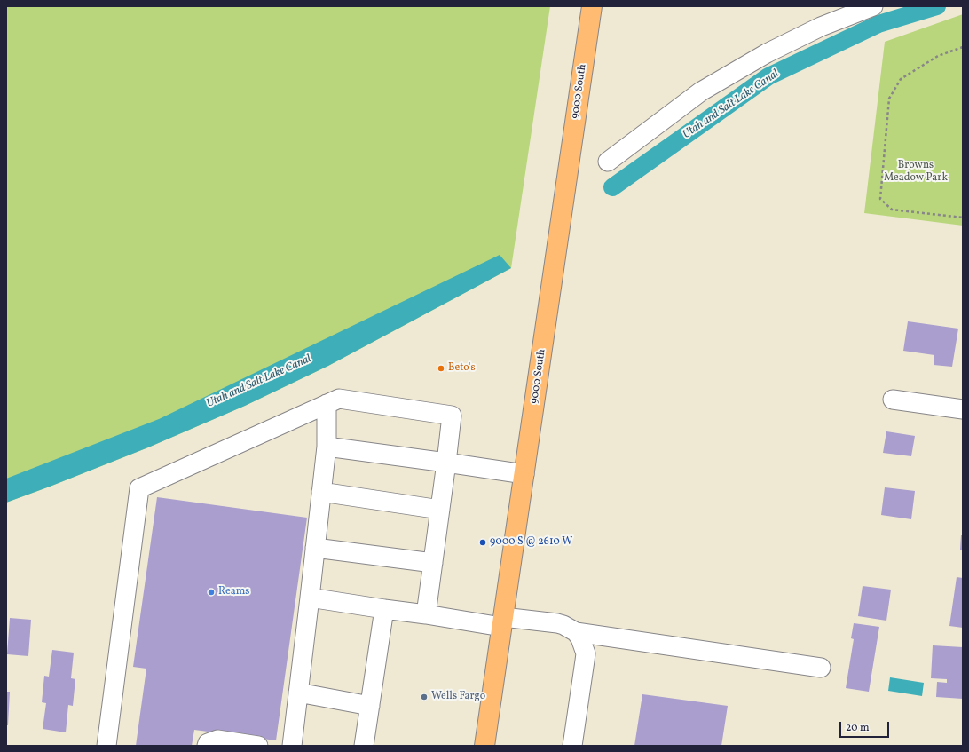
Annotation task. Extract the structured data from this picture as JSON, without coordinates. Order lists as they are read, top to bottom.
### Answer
{
  "streets": {
    "main road": ["9000 South"]
  },
  "water": ["Utah and Salt Lake Canal"],
  "parks": ["Browns Meadow Park"],
  "places": [
    "Beto's",
    "9000 S @ 2610 W",
    "Reams",
    "Wells Fargo"
  ],
  "scale_bar": "20 m"
}
